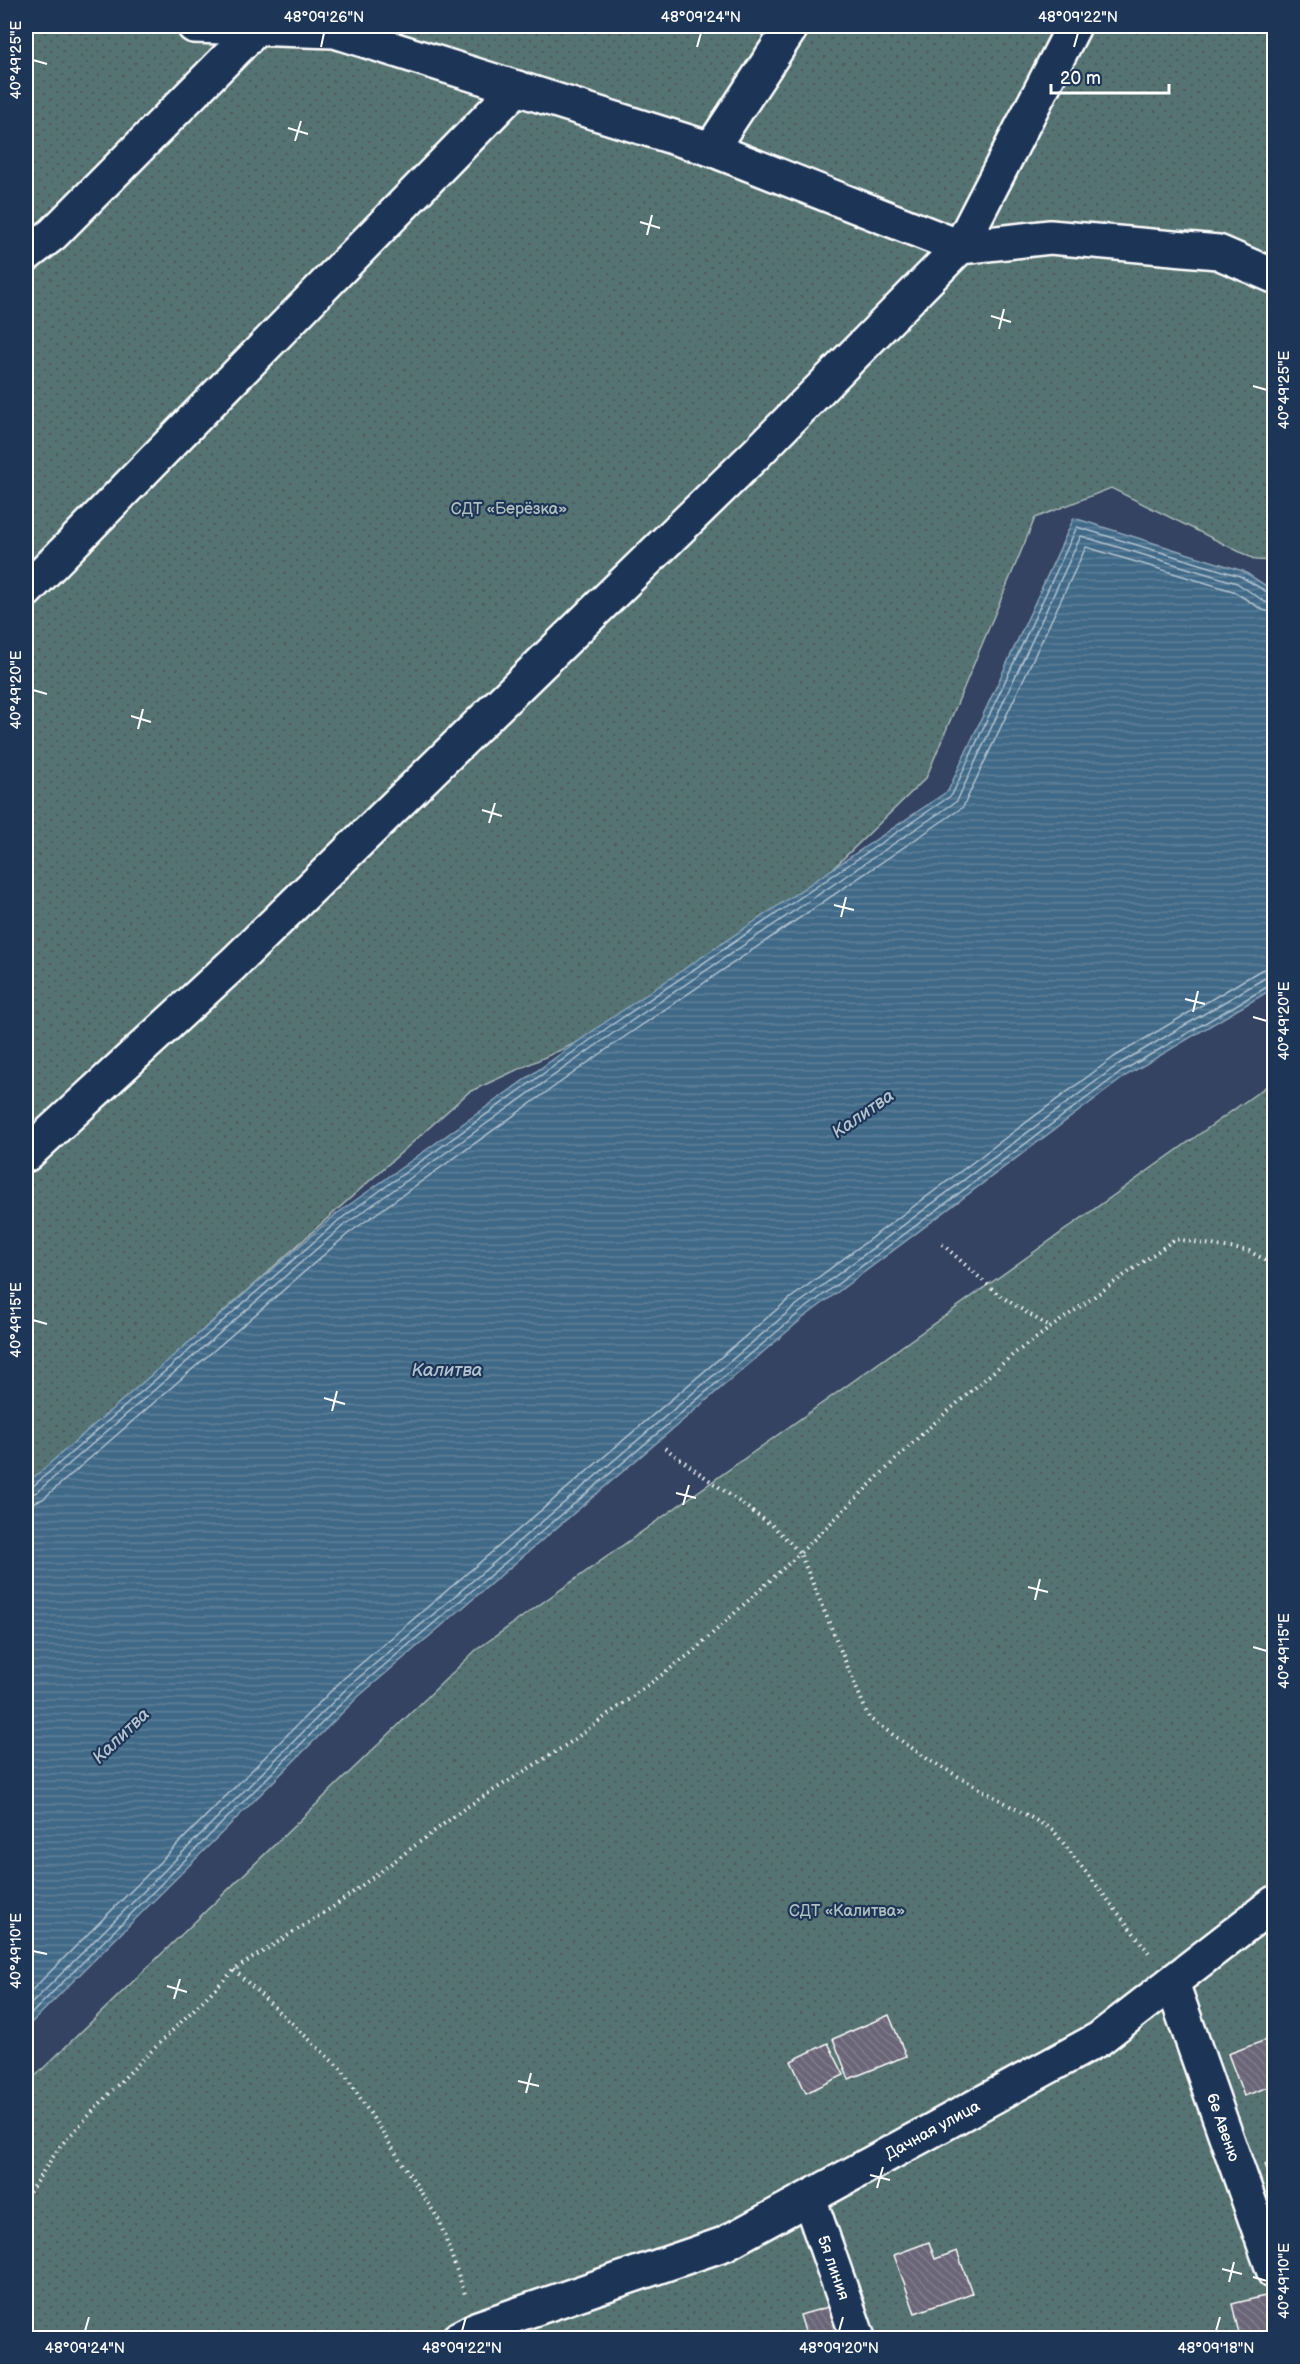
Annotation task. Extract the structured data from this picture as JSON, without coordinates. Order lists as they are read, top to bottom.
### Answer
{
  "streets": {
    "street": ["6е Авеню", "Дачная улица", "5я линия"]
  },
  "crossings": [
    ["6е Авеню", "Дачная улица"],
    ["Дачная улица", "5я линия"]
  ],
  "water": ["Калитва"],
  "parks": ["СДТ «Берёзка»", "СДТ «Калитва»"],
  "scale_bar": "20 m",
  "coordinates": [
    "48°09'26\"N",
    "48°09'24\"N",
    "48°09'22\"N",
    "40°49'25\"E",
    "40°49'20\"E",
    "40°49'15\"E",
    "40°49'10\"E",
    "48°09'20\"N",
    "48°09'18\"N"
  ]
}
